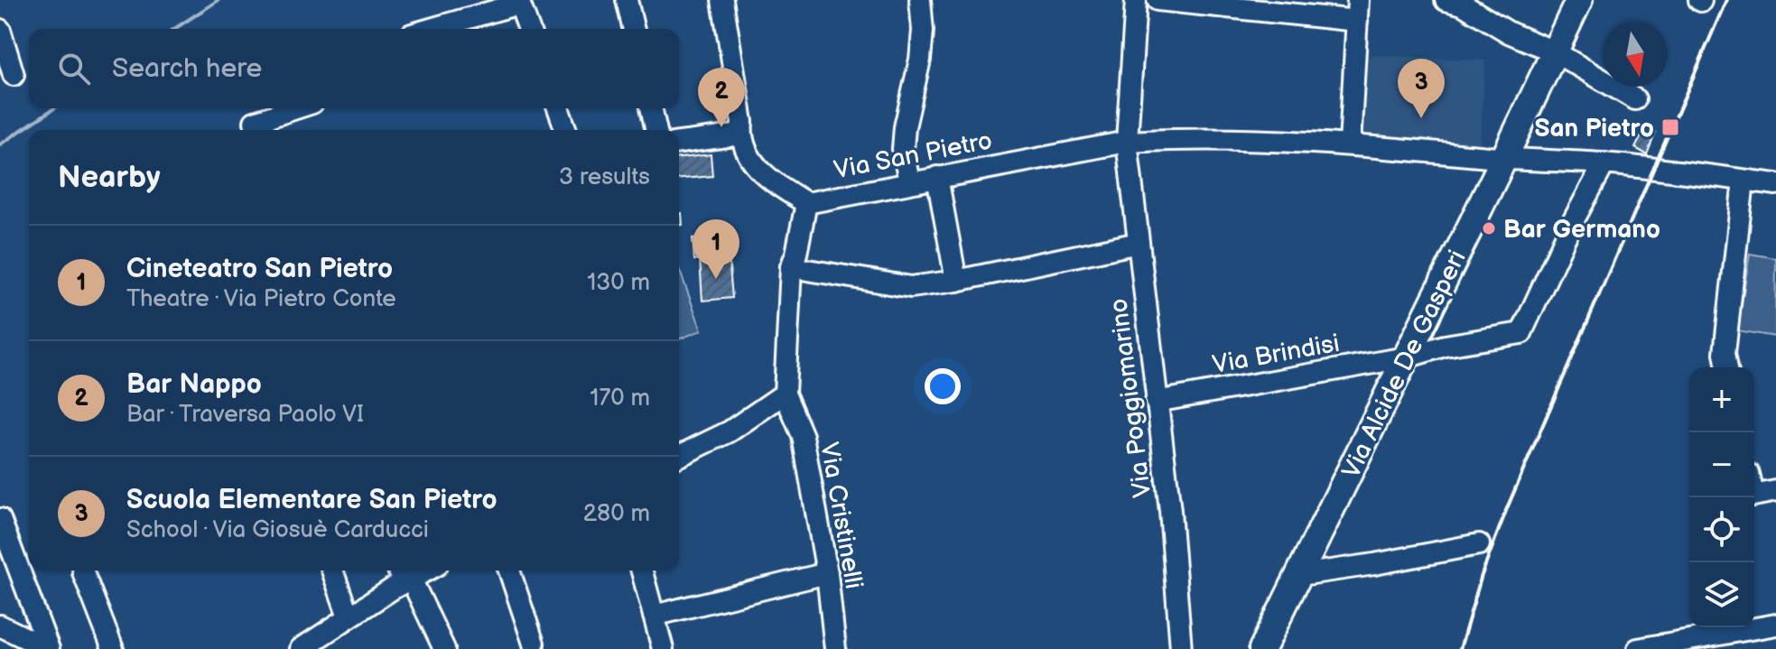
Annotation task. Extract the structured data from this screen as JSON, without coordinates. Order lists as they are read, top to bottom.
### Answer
{
  "streets": {
    "main road": ["Via Alcide De Gasperi"],
    "street": [
      "Via San Pietro",
      "Via Brindisi",
      "Via Poggiomarino",
      "Via Cristinelli"
    ]
  },
  "crossings": [
    ["Via San Pietro", "Via Brindisi"],
    ["Via San Pietro", "Via Alcide De Gasperi"],
    ["Via San Pietro", "Via Poggiomarino"],
    ["Via Brindisi", "Via Alcide De Gasperi"],
    ["Via Brindisi", "Via Poggiomarino"]
  ],
  "places": {
    "transit": ["San Pietro"],
    "other": ["Bar Germano"]
  },
  "north": "bottom",
  "page": {
    "search": "Search here",
    "pins": ["3", "2", "1"],
    "heading": ["Nearby", "3 results"],
    "list": [
      {
        "mark": "1",
        "name": "Cineteatro San Pietro",
        "note": "Theatre · Via Pietro Conte",
        "value": "130 m"
      },
      {
        "mark": "2",
        "name": "Bar Nappo",
        "note": "Bar · Traversa Paolo VI",
        "value": "170 m"
      },
      {
        "mark": "3",
        "name": "Scuola Elementare San Pietro",
        "note": "School · Via Giosuè Carducci",
        "value": "280 m"
      }
    ],
    "map_buttons": ["+", "−"]
  }
}
